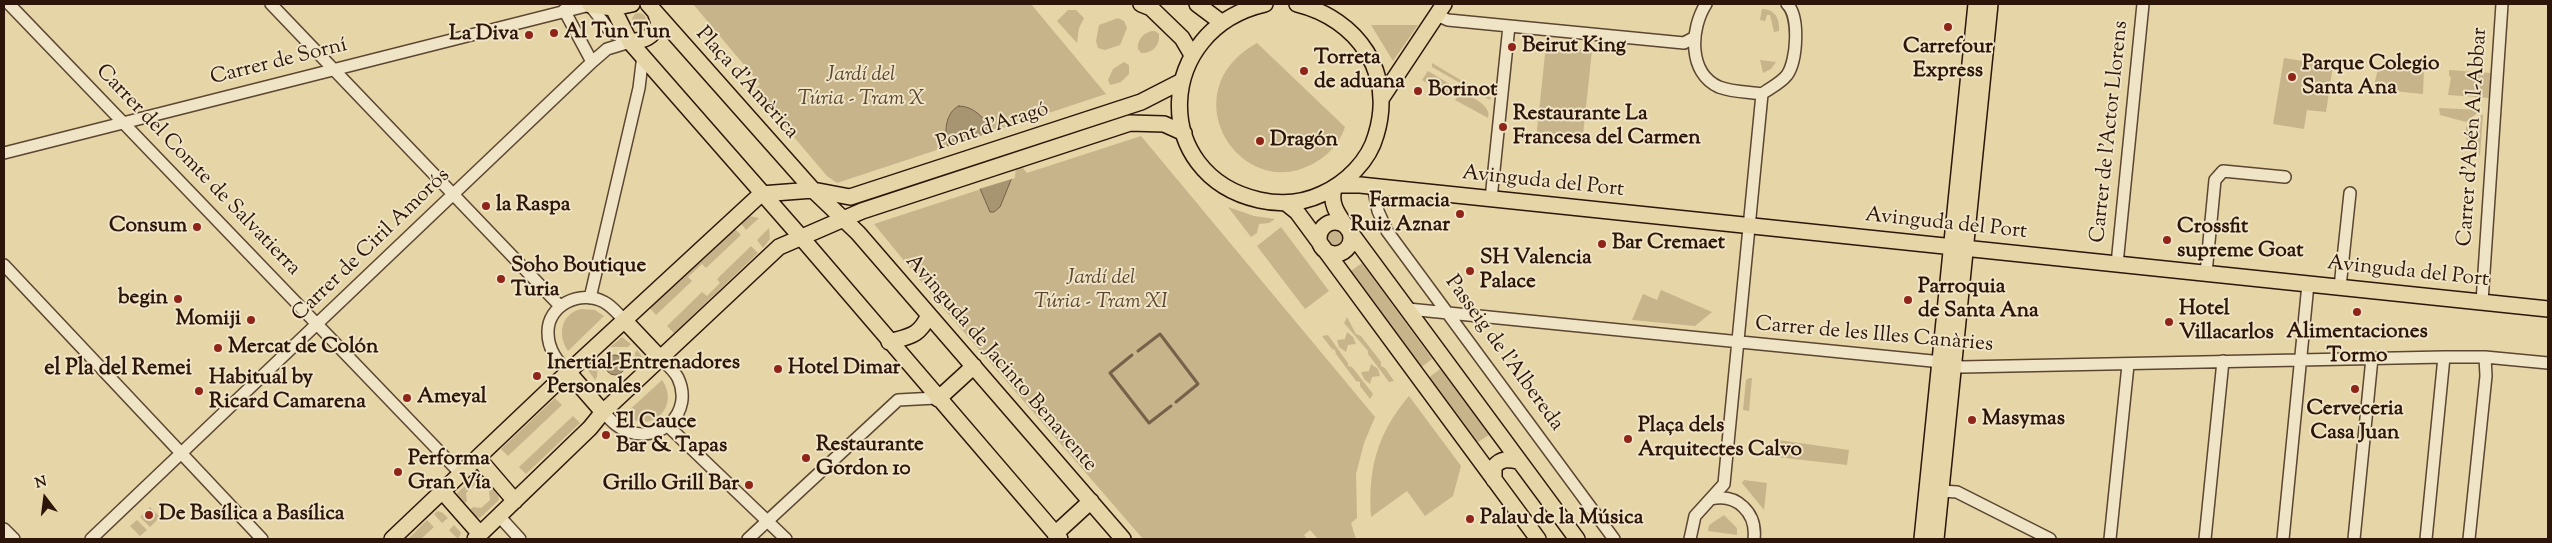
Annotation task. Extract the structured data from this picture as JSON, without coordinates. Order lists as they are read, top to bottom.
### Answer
{
  "streets": {
    "main road": [
      "Plaça d'Amèrica",
      "Pont d'Aragó",
      "Avinguda del Port",
      "Avinguda de Jacinto Benavente"
    ],
    "street": [
      "Carrer de Sorní",
      "Carrer de l'Actor Llorens",
      "Carrer d'Abén Al-Abbar",
      "Carrer del Comte de Salvatierra",
      "Carrer de Ciril Amorós",
      "Carrer de les Illes Canàries",
      "Passeig de l'Albereda"
    ]
  },
  "crossings": [
    ["Carrer de Sorní", "Carrer del Comte de Salvatierra"],
    ["Plaça d'Amèrica", "Pont d'Aragó"],
    ["Plaça d'Amèrica", "Avinguda de Jacinto Benavente"],
    ["Pont d'Aragó", "Avinguda de Jacinto Benavente"],
    ["Carrer de l'Actor Llorens", "Avinguda del Port"],
    ["Carrer d'Abén Al-Abbar", "Avinguda del Port"],
    ["Carrer del Comte de Salvatierra", "Carrer de Ciril Amorós"],
    ["Avinguda del Port", "Passeig de l'Albereda"],
    ["Carrer de les Illes Canàries", "Passeig de l'Albereda"]
  ],
  "districts": ["el Pla del Remei"],
  "parks": ["Jardí del Túria - Tram X", "Jardí del Túria - Tram XI"],
  "places": [
    "Carrefour Express",
    "Al Tun Tun",
    "La Diva",
    "Beirut King",
    "Torreta de aduana",
    "Parque Colegio Santa Ana",
    "Borinot",
    "Restaurante La Francesa del Carmen",
    "Dragón",
    "la Raspa",
    "Farmacia Ruiz Aznar",
    "Consum",
    "Crossfit supreme Goat",
    "Bar Cremaet",
    "SH Valencia Palace",
    "Soho Boutique Turia",
    "begin",
    "Parroquia de Santa Ana",
    "Alimentaciones Tormo",
    "Momiji",
    "Hotel Villacarlos",
    "Mercat de Colón",
    "Hotel Dimar",
    "Inertial-Entrenadores Personales",
    "Cerveceria Casa Juan",
    "Habitual by Ricard Camarena",
    "Ameyal",
    "Masymas",
    "El Cauce Bar & Tapas",
    "Plaça dels Arquitectes Calvo",
    "Restaurante Gordon 10",
    "Performa Gran Vía",
    "Grillo Grill Bar",
    "De Basílica a Basílica",
    "Palau de la Música"
  ],
  "north": "top"
}
